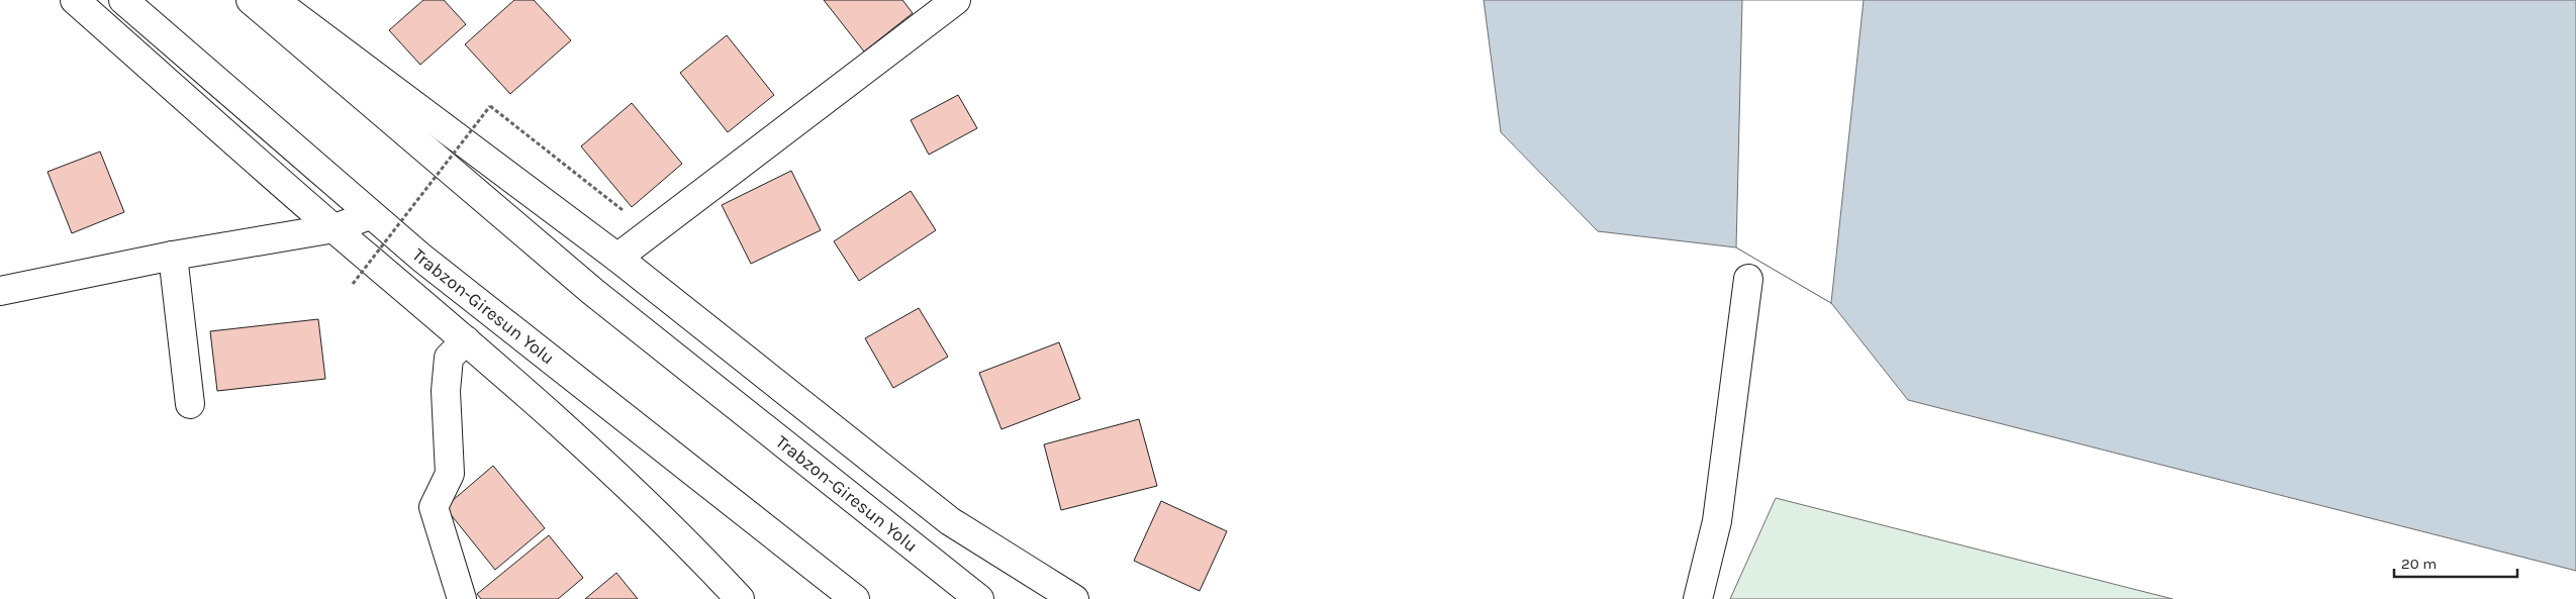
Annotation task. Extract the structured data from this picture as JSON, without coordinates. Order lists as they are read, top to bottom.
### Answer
{
  "streets": {
    "main road": ["Trabzon-Giresun Yolu"]
  },
  "scale_bar": "20 m"
}
